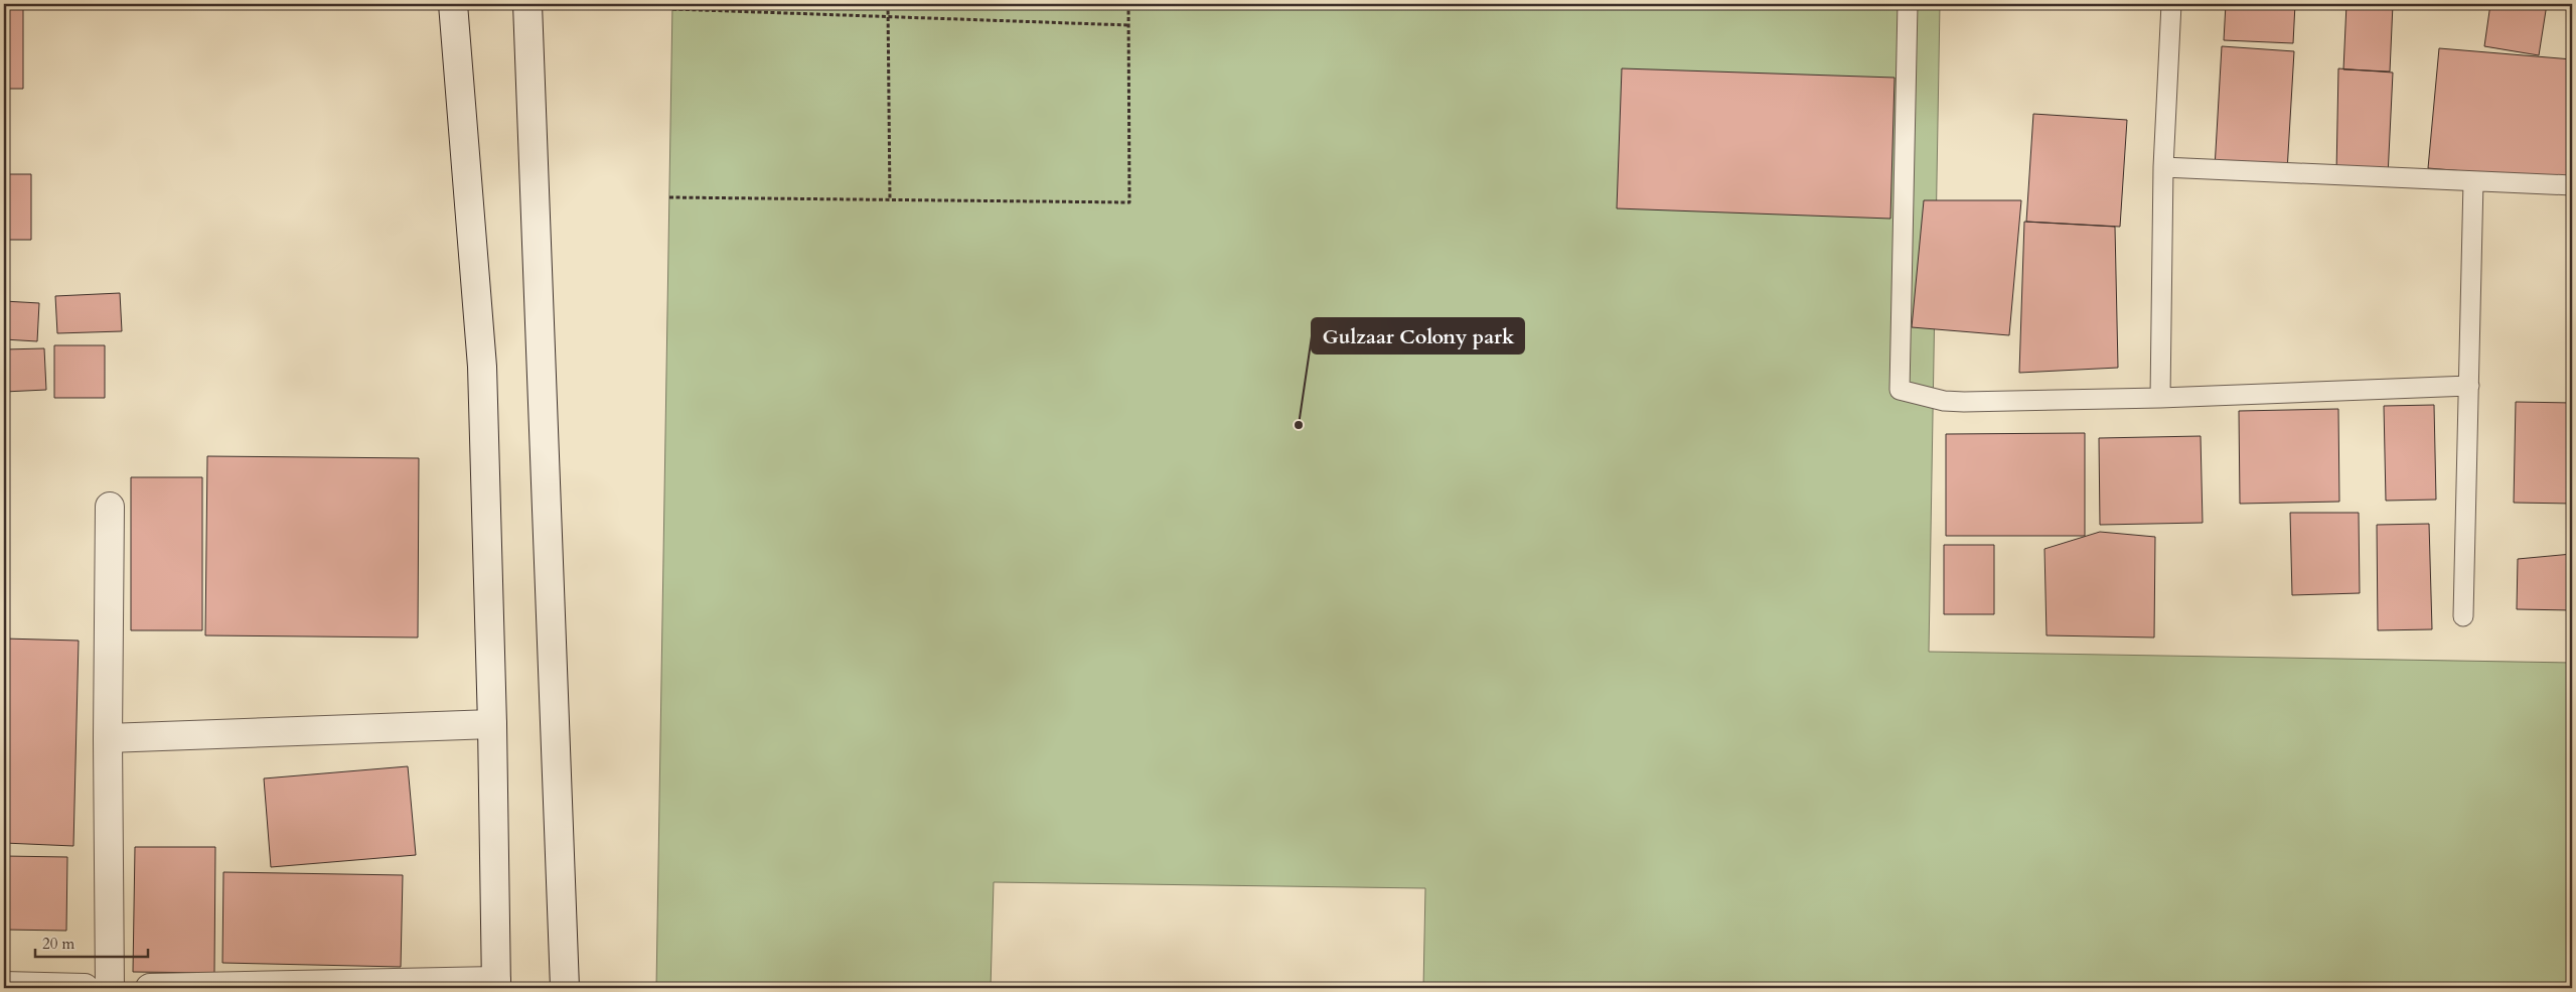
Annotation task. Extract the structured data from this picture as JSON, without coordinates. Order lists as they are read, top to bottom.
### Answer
{
  "places": ["Gulzaar Colony park"],
  "scale_bar": "20 m"
}
